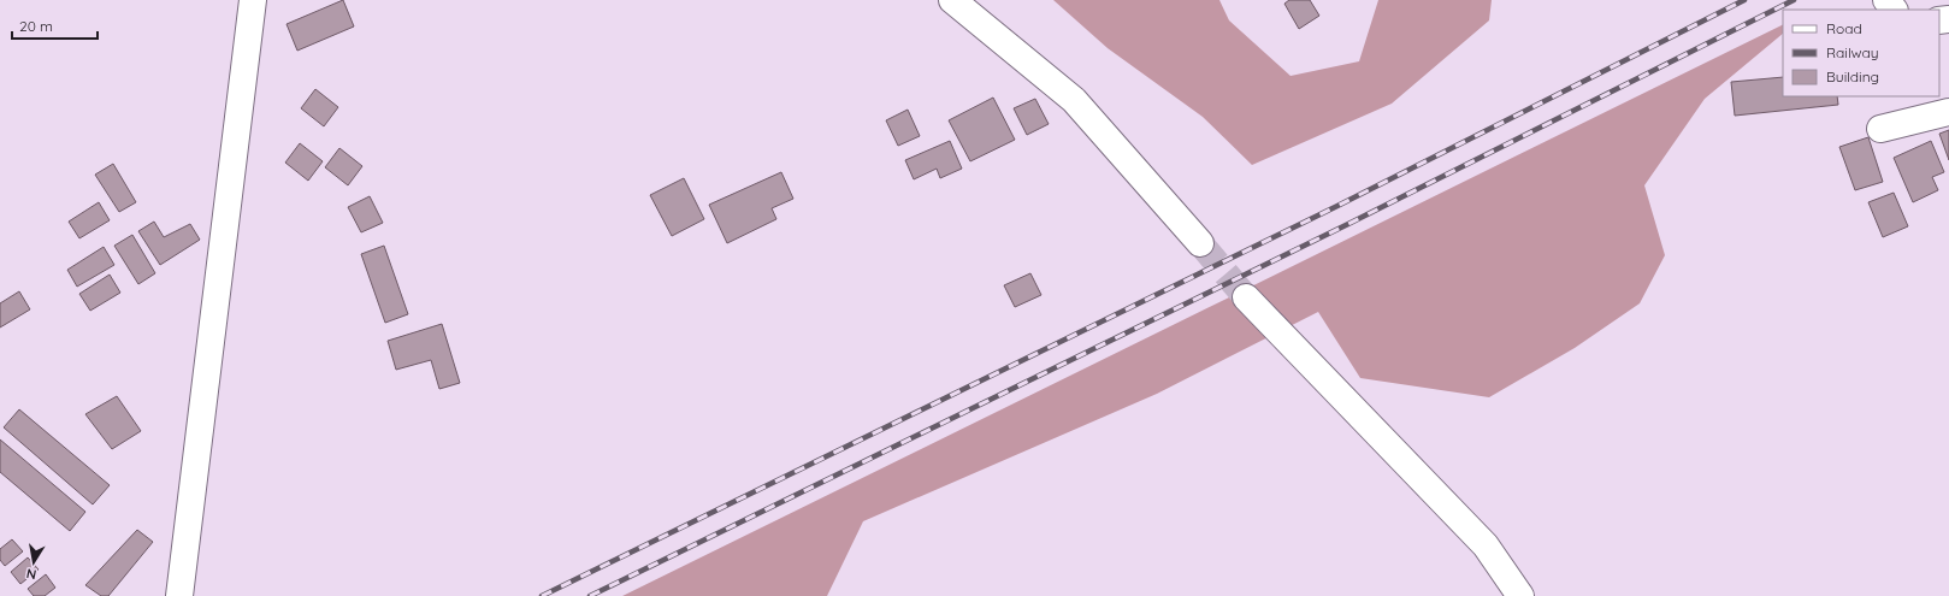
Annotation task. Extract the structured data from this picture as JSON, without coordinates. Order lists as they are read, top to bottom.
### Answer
{
  "legend": ["Road", "Railway", "Building"],
  "scale_bar": "20 m",
  "north": "bottom"
}
